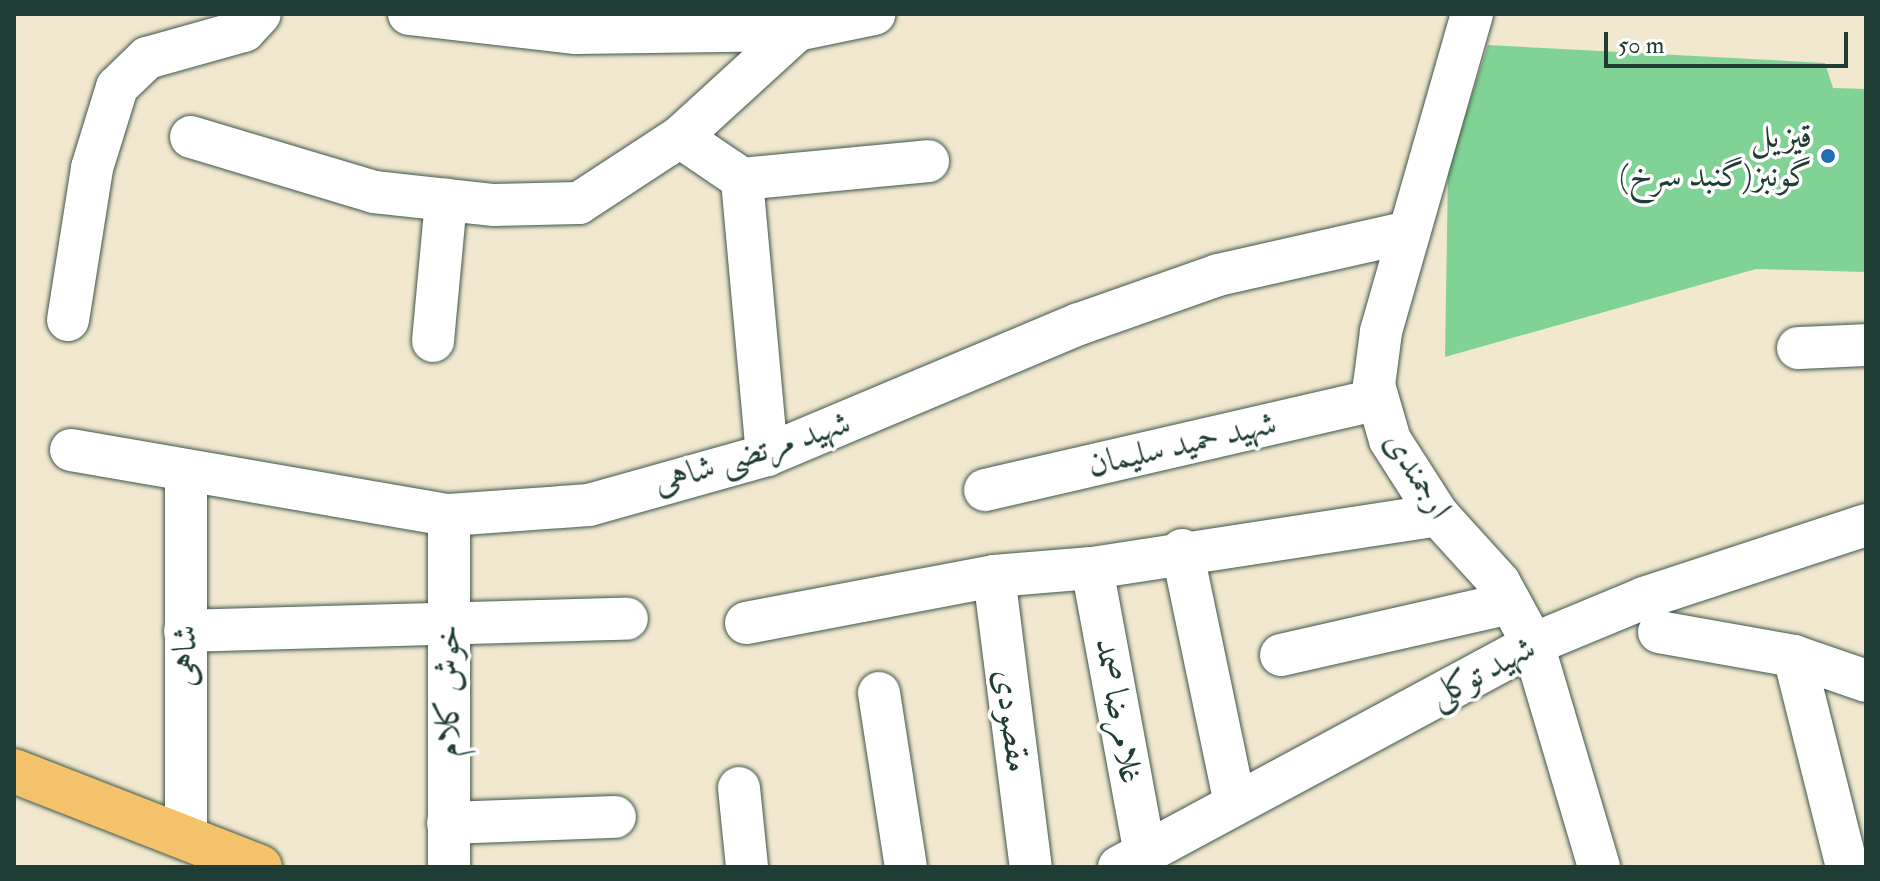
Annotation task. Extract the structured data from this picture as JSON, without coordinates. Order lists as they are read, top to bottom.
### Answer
{
  "streets": {
    "street": [
      "شهید حمید سلیمان",
      "شهید مرتضی شاهی",
      "ارجمندی",
      "شاهی",
      "شهید توکلی",
      "خوش کلام",
      "غلامرضا صمد",
      "مقصودی"
    ]
  },
  "crossings": [
    ["شهید حمید سلیمان", "ارجمندی"],
    ["شهید مرتضی شاهی", "ارجمندی"],
    ["شهید مرتضی شاهی", "شاهی"],
    ["شهید مرتضی شاهی", "خوش کلام"],
    ["ارجمندی", "شهید توکلی"],
    ["شهید توکلی", "غلامرضا صمد"]
  ],
  "places": ["قیزیل گونبز(گنبد سرخ)"],
  "scale_bar": "50 m"
}
